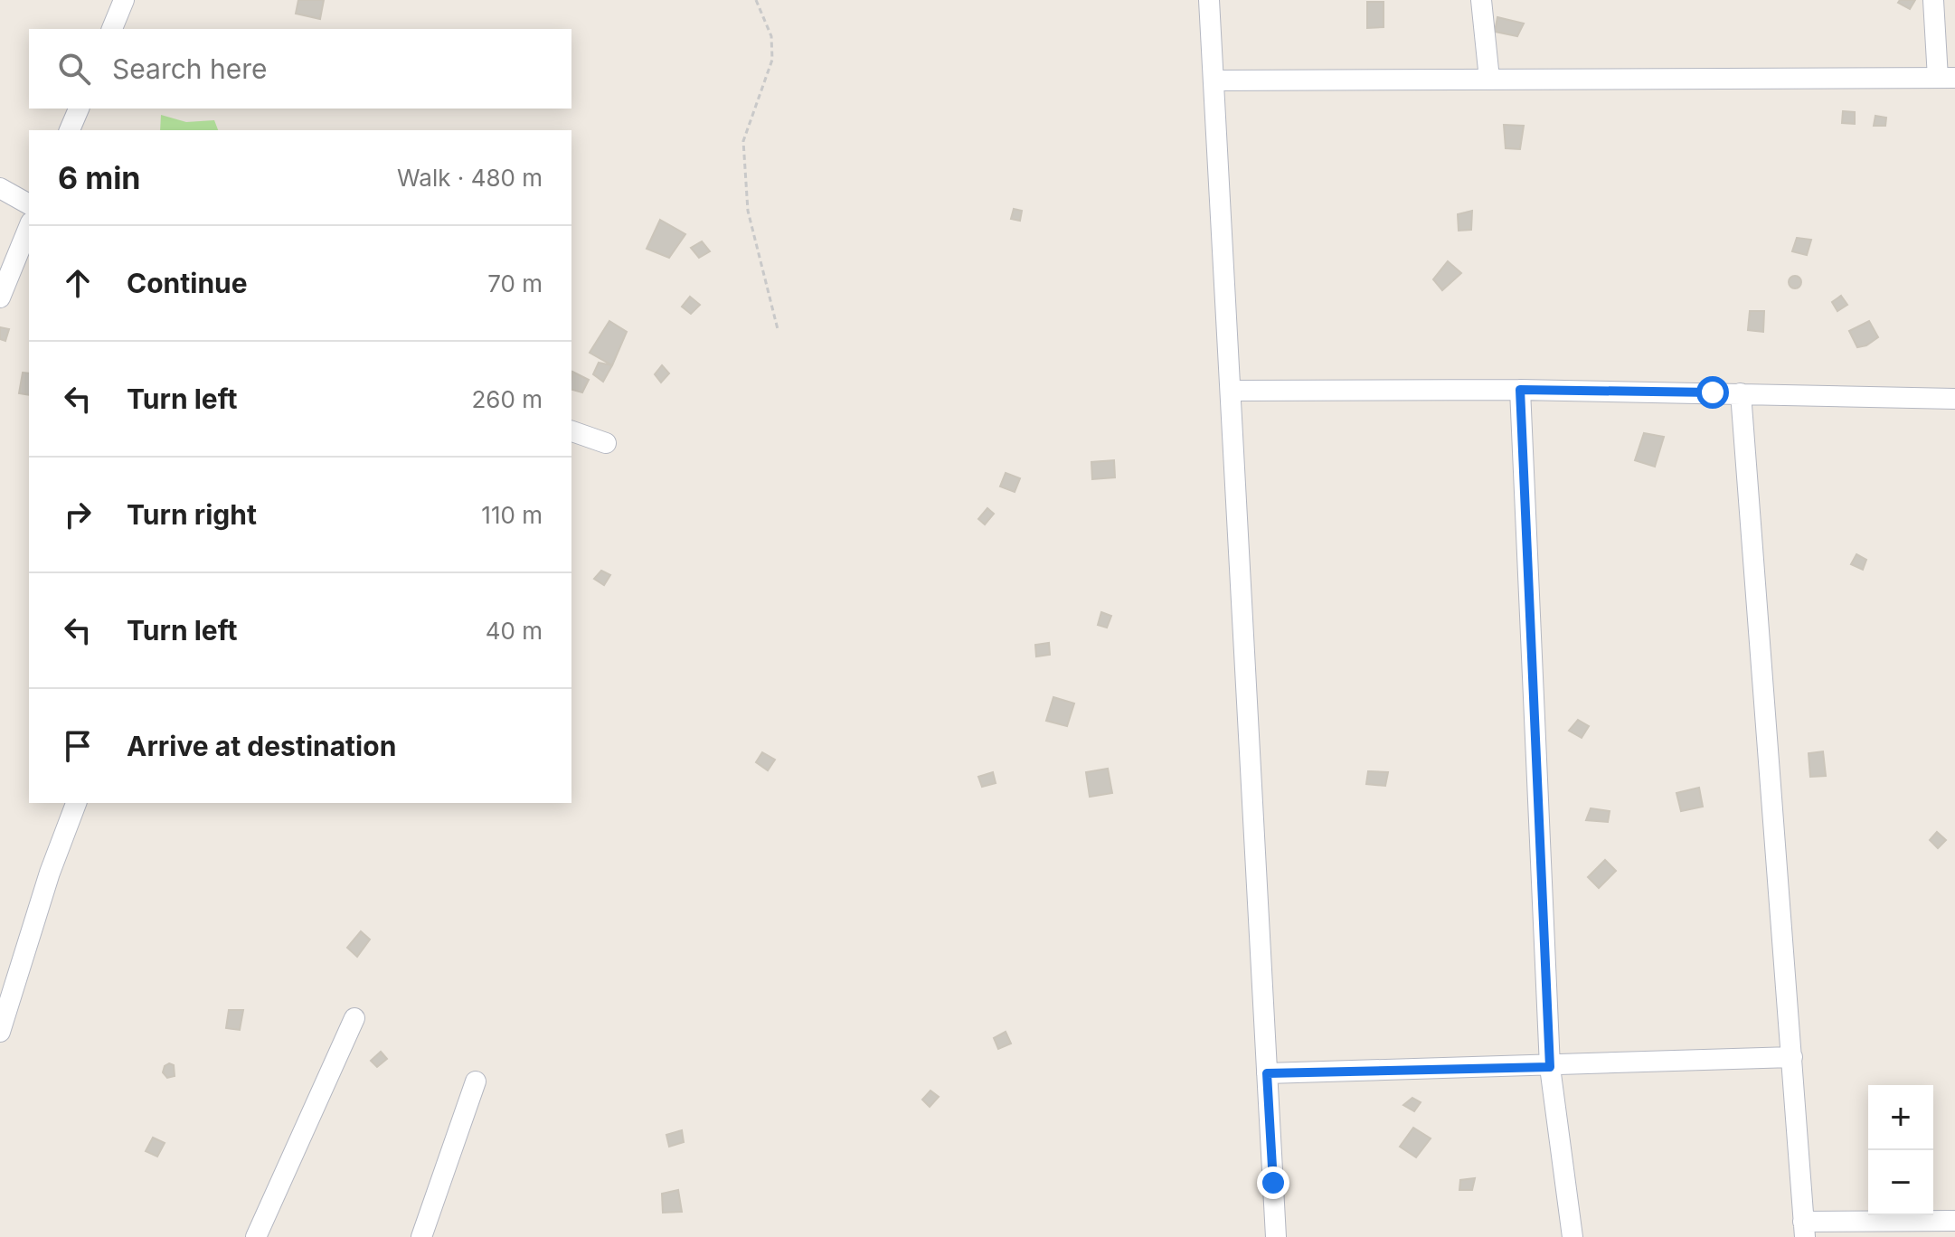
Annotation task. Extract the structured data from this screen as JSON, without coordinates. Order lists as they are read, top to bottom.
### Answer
{
  "page": {
    "search": "Search here",
    "heading": ["6 min", "Walk · 480 m"],
    "list": [
      ["Continue", "70 m"],
      ["Turn left", "260 m"],
      ["Turn right", "110 m"],
      ["Turn left", "40 m"],
      "Arrive at destination"
    ],
    "map_buttons": ["+", "−"]
  }
}
